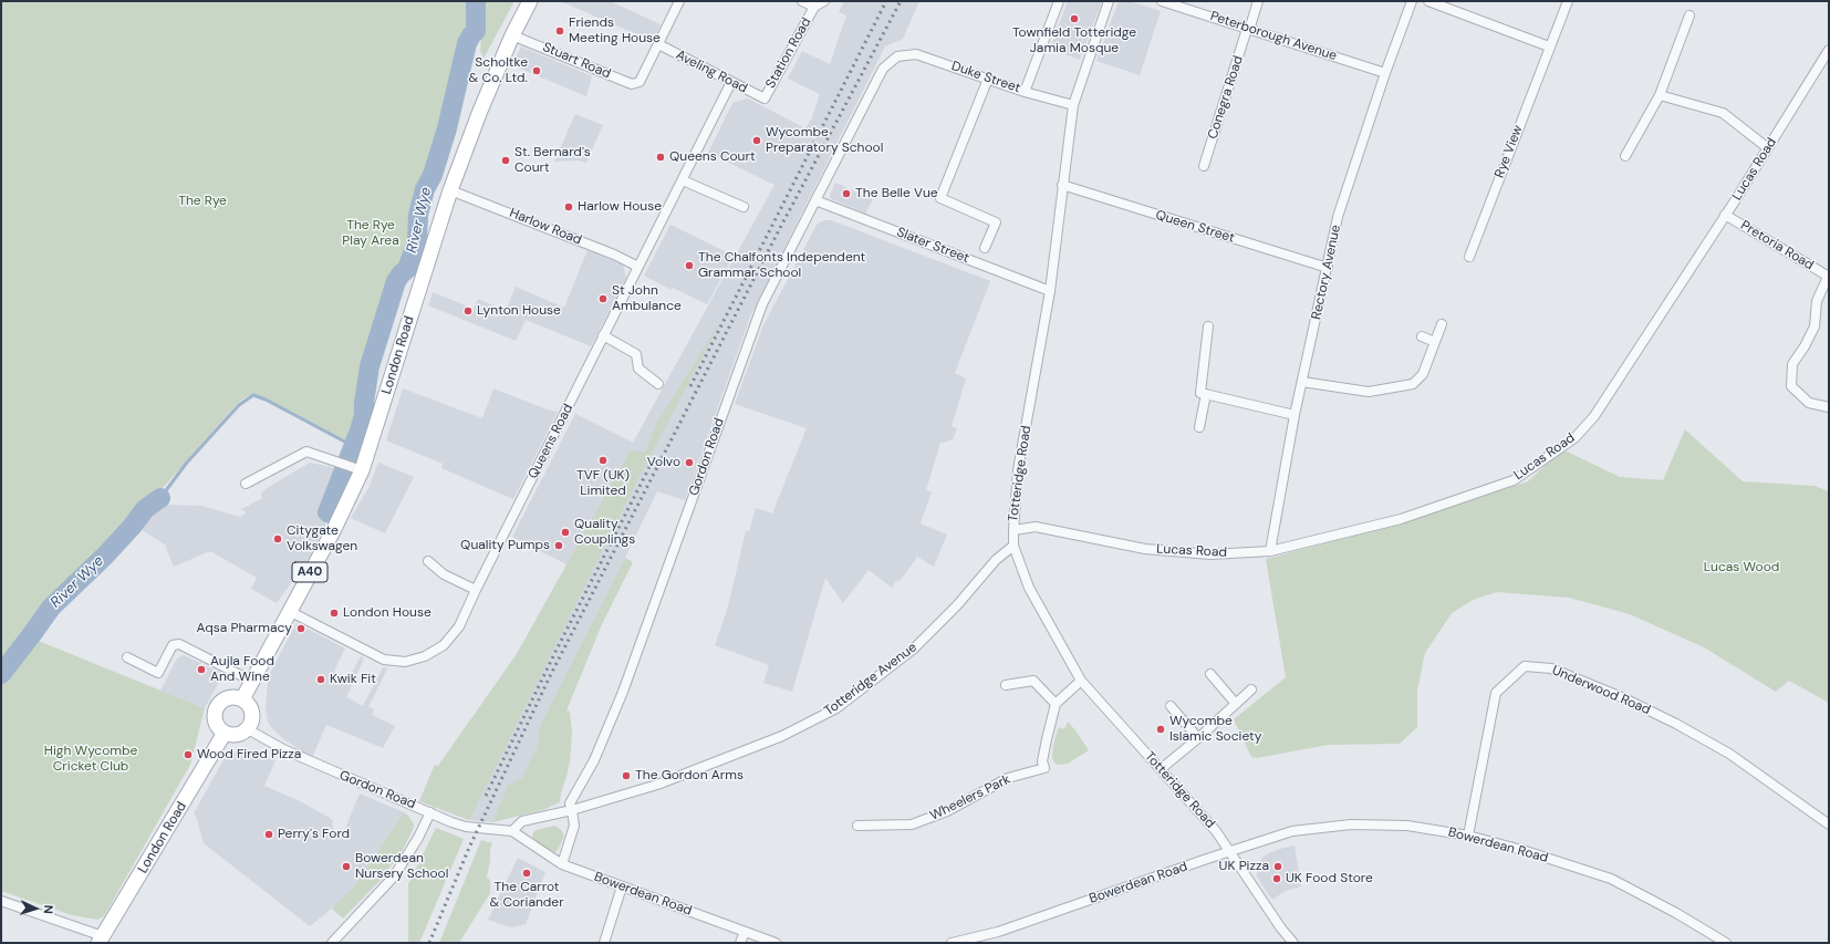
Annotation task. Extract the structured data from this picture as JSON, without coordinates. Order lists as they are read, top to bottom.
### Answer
{
  "streets": {
    "main road": ["London Road", "A40"],
    "street": [
      "Peterborough Avenue",
      "Station Road",
      "Stuart Road",
      "Aveling Road",
      "Duke Street",
      "Conegra Road",
      "Rye View",
      "Lucas Road",
      "Harlow Road",
      "Queen Street",
      "Slater Street",
      "Pretoria Road",
      "Rectory Avenue",
      "Queens Road",
      "Gordon Road",
      "Totteridge Road",
      "Totteridge Avenue",
      "Underwood Road",
      "Wheelers Park",
      "Bowerdean Road"
    ]
  },
  "crossings": [
    ["Peterborough Avenue", "Conegra Road"],
    ["Peterborough Avenue", "Rectory Avenue"],
    ["Station Road", "Aveling Road"],
    ["Stuart Road", "Aveling Road"],
    ["Stuart Road", "London Road"],
    ["Aveling Road", "Queens Road"],
    ["Duke Street", "Gordon Road"],
    ["Duke Street", "Totteridge Road"],
    ["Lucas Road", "Pretoria Road"],
    ["Lucas Road", "Rectory Avenue"],
    ["Lucas Road", "Totteridge Road"],
    ["Harlow Road", "London Road"],
    ["Harlow Road", "Queens Road"],
    ["Queen Street", "Rectory Avenue"],
    ["Queen Street", "Totteridge Road"],
    ["Slater Street", "Gordon Road"],
    ["Slater Street", "Totteridge Road"],
    ["London Road", "Queens Road"],
    ["London Road", "Gordon Road"],
    ["Gordon Road", "Totteridge Avenue"],
    ["Gordon Road", "Bowerdean Road"],
    ["Totteridge Road", "Totteridge Avenue"],
    ["Totteridge Road", "Bowerdean Road"],
    ["Underwood Road", "Bowerdean Road"]
  ],
  "water": ["River Wye"],
  "parks": [
    "The Rye",
    "The Rye Play Area",
    "Lucas Wood",
    "High Wycombe Cricket Club"
  ],
  "places": [
    "Townfield Totteridge Jamia Mosque",
    "Friends Meeting House",
    "Scholtke & Co. Ltd.",
    "Wycombe Preparatory School",
    "Queens Court",
    "St. Bernard's Court",
    "The Belle Vue",
    "Harlow House",
    "The Chalfonts Independent Grammar School",
    "St John Ambulance",
    "Lynton House",
    "TVF (UK) Limited",
    "Volvo",
    "Quality Couplings",
    "Citygate Volkswagen",
    "Quality Pumps",
    "London House",
    "Aqsa Pharmacy",
    "Aujla Food And Wine",
    "Kwik Fit",
    "Wycombe Islamic Society",
    "Wood Fired Pizza",
    "The Gordon Arms",
    "Perry's Ford",
    "Bowerdean Nursery School",
    "UK Pizza",
    "The Carrot & Coriander",
    "UK Food Store"
  ],
  "north": "right"
}
